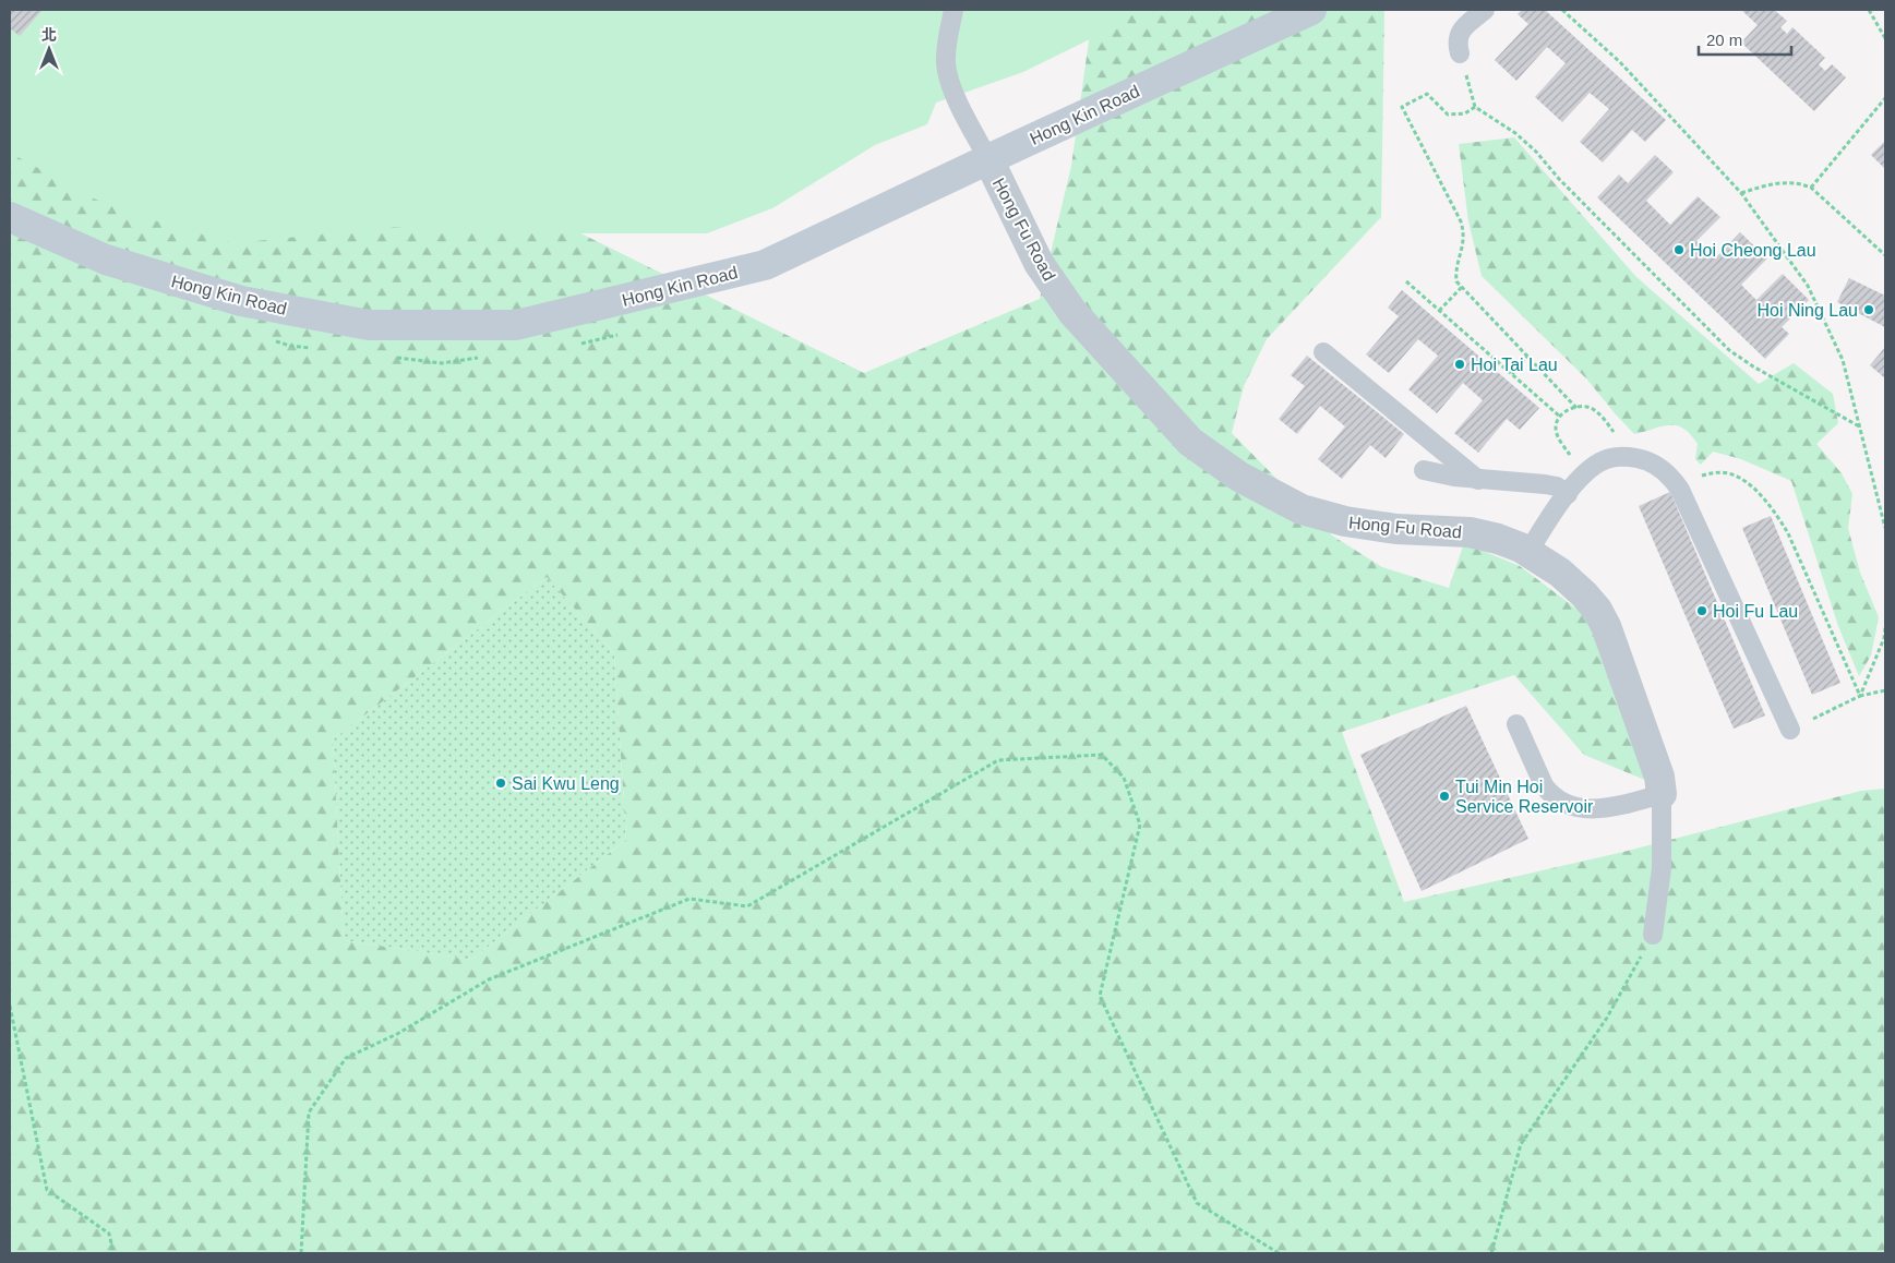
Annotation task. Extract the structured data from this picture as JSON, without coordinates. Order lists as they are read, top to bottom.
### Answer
{
  "streets": {
    "street": ["Hong Kin Road", "Hong Fu Road"]
  },
  "crossings": [
    ["Hong Kin Road", "Hong Fu Road"]
  ],
  "places": [
    "Hoi Cheong Lau",
    "Hoi Ning Lau",
    "Hoi Tai Lau",
    "Hoi Fu Lau",
    "Sai Kwu Leng",
    "Tui Min Hoi Service Reservoir"
  ],
  "scale_bar": "20 m",
  "north": "top"
}
